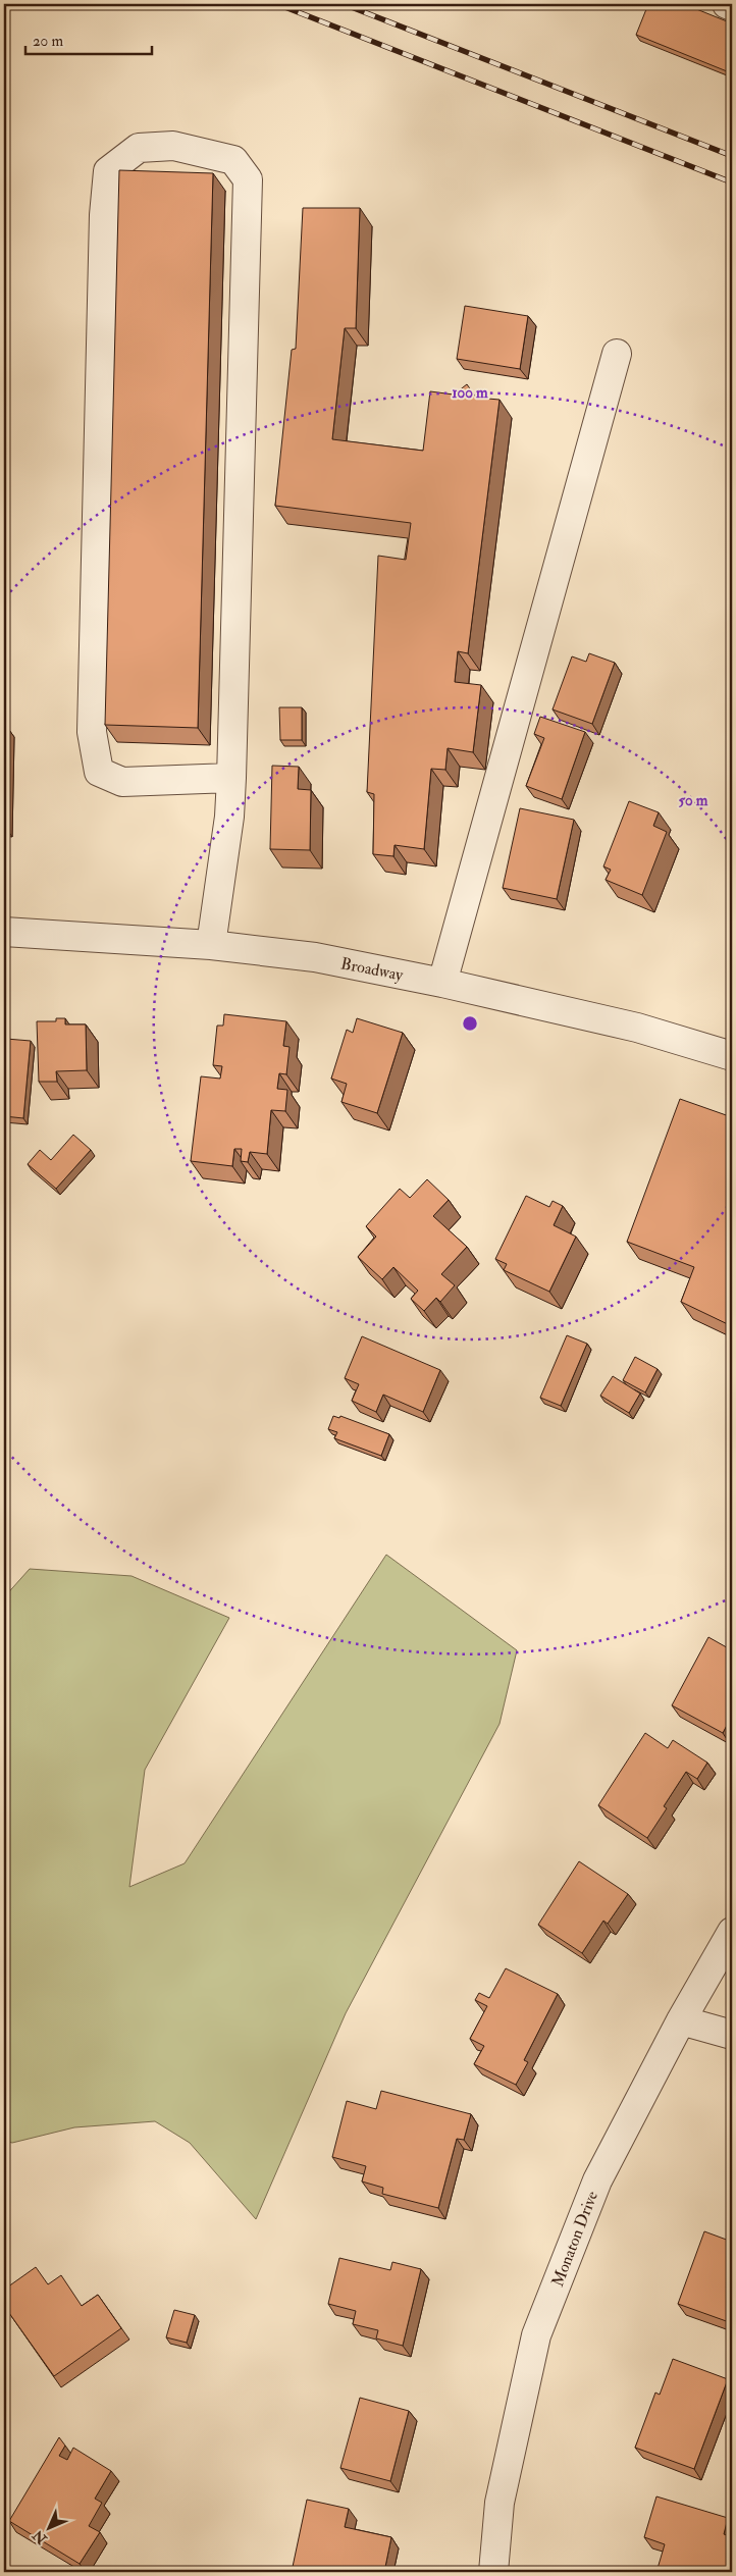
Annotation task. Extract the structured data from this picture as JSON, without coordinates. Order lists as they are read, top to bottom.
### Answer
{
  "streets": {
    "street": ["Broadway", "Monaton Drive"]
  },
  "scale_bar": "20 m",
  "north": "bottom left",
  "rings": ["100 m", "50 m"]
}
